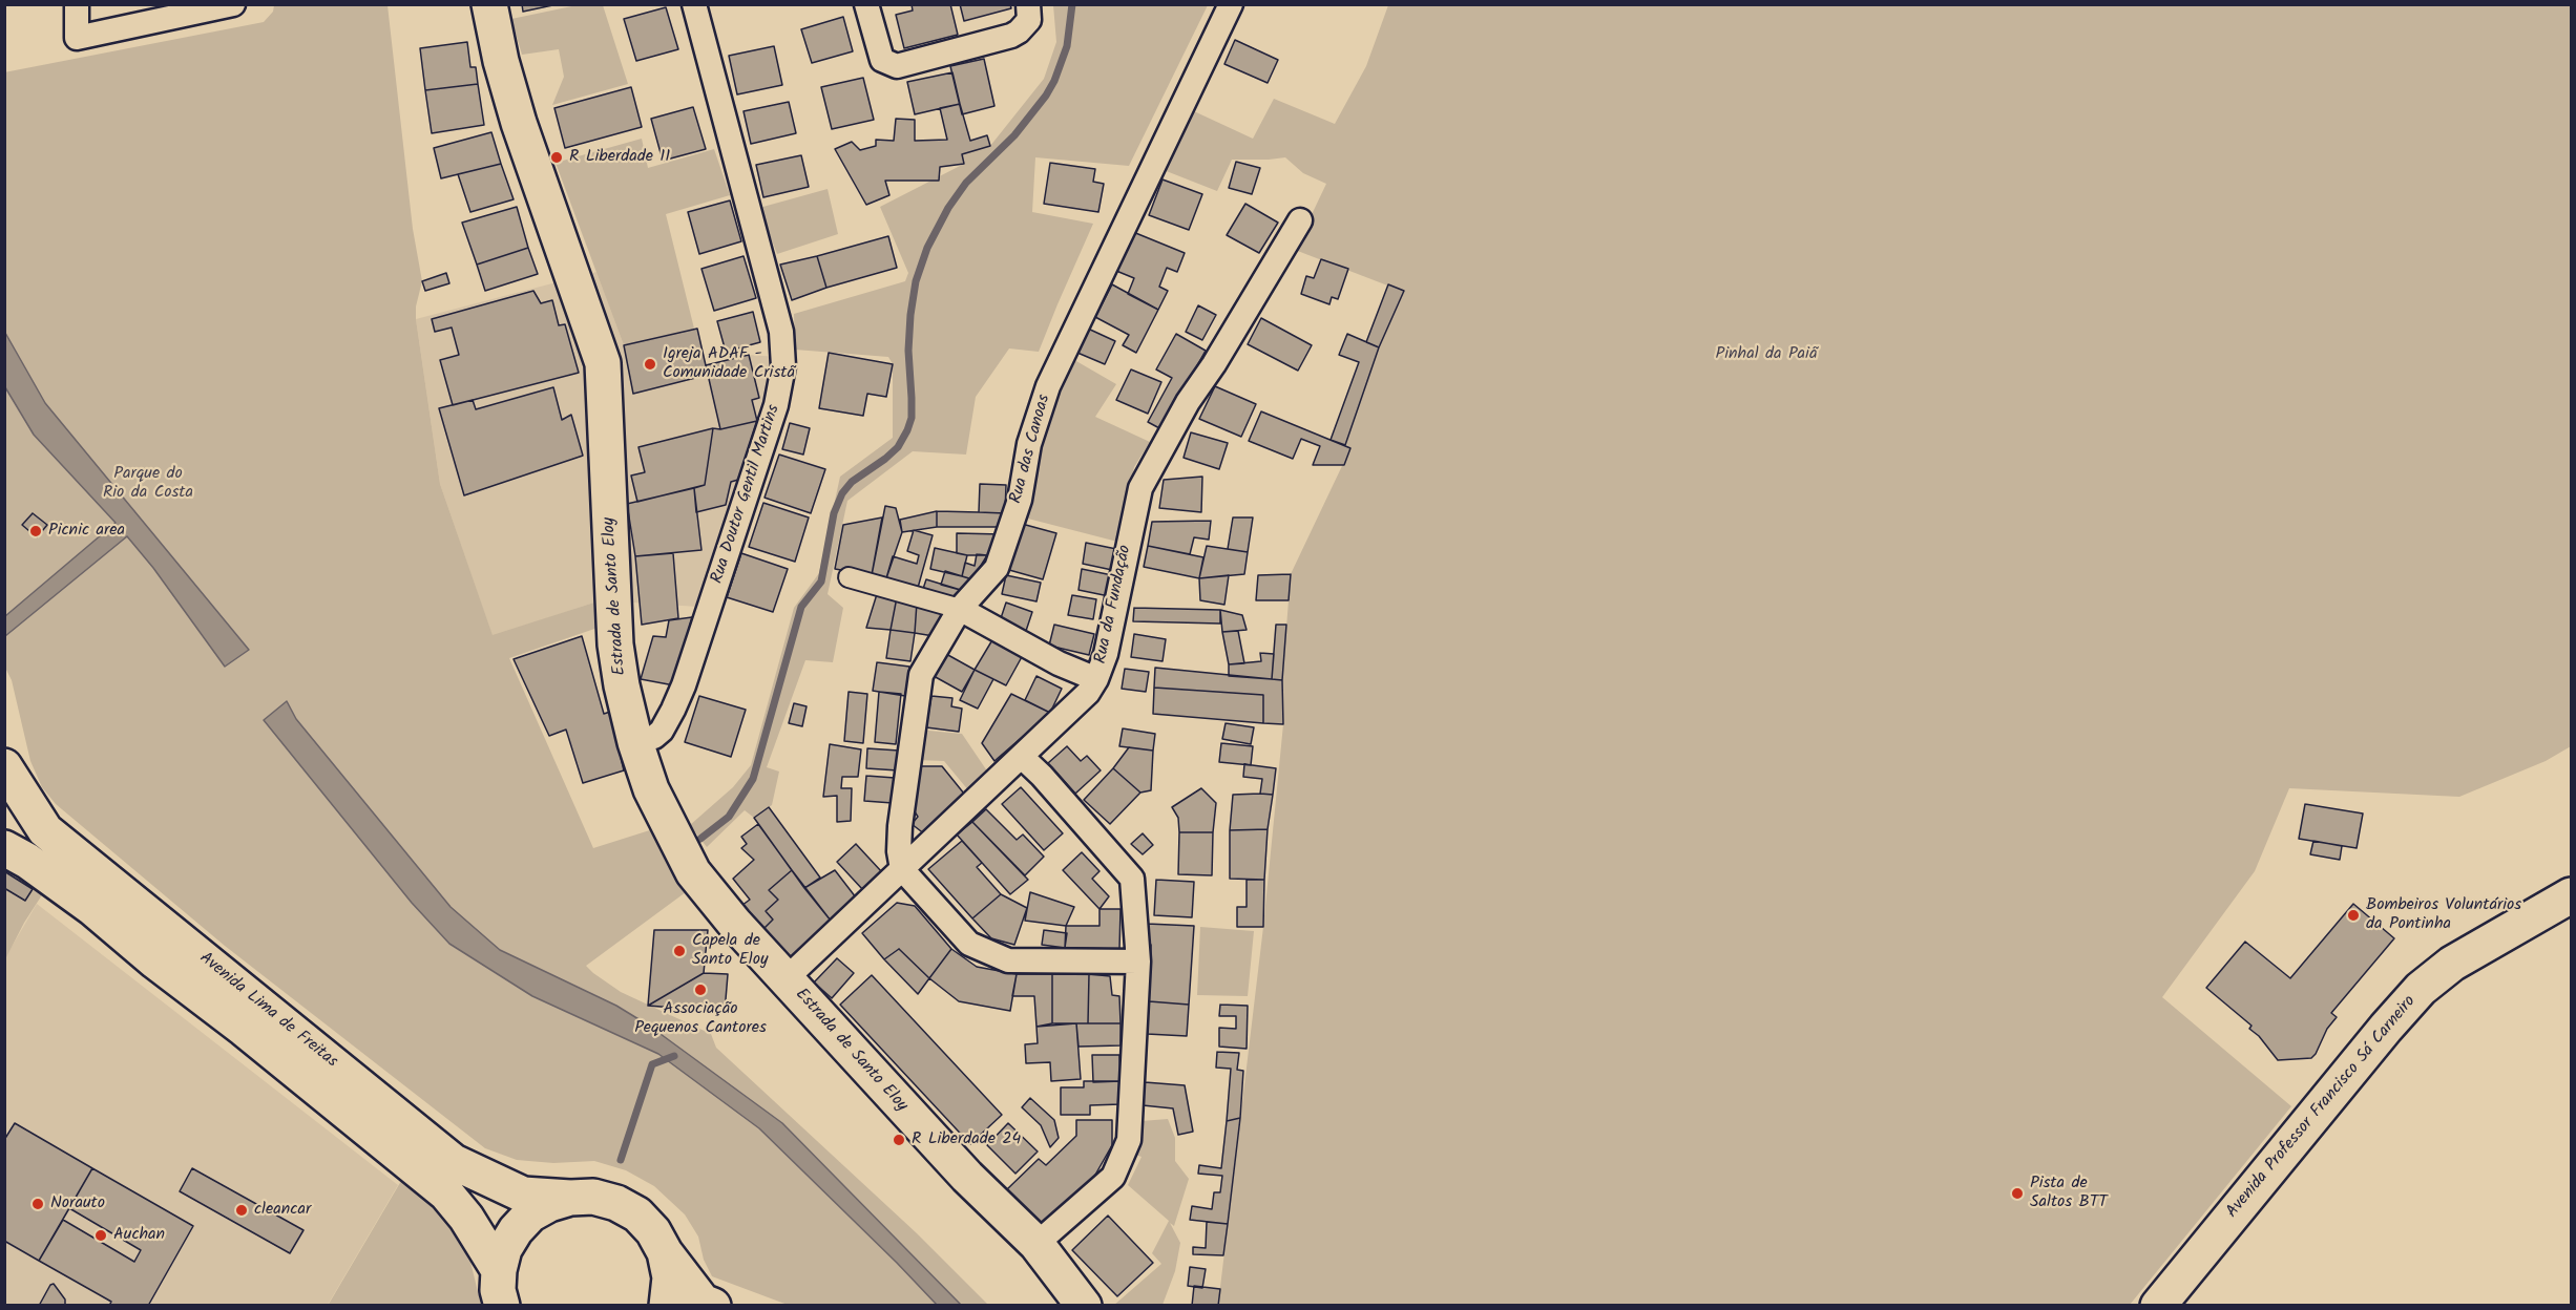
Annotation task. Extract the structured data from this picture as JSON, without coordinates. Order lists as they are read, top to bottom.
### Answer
{
  "streets": {
    "main road": ["Estrada de Santo Eloy", "Avenida Lima de Freitas", "Avenida Professor Francisco Sá Carneiro"],
    "street": ["Rua das Canoas", "Rua Doutor Gentil Martins", "Rua da Fundação"]
  },
  "crossings": [
    ["Rua das Canoas", "Rua da Fundação"],
    ["Rua Doutor Gentil Martins", "Estrada de Santo Eloy"],
    ["Estrada de Santo Eloy", "Rua da Fundação"]
  ],
  "parks": ["Pinhal da Paiã", "Parque do Rio da Costa"],
  "places": [
    "R Liberdade 11",
    "Igreja ADAF - Comunidade Cristã",
    "Picnic area",
    "Bombeiros Voluntários da Pontinha",
    "Capela de Santo Eloy",
    "Associação Pequenos Cantores",
    "R Liberdade 24",
    "Pista de Saltos BTT",
    "Norauto",
    "cleancar",
    "Auchan"
  ]
}
